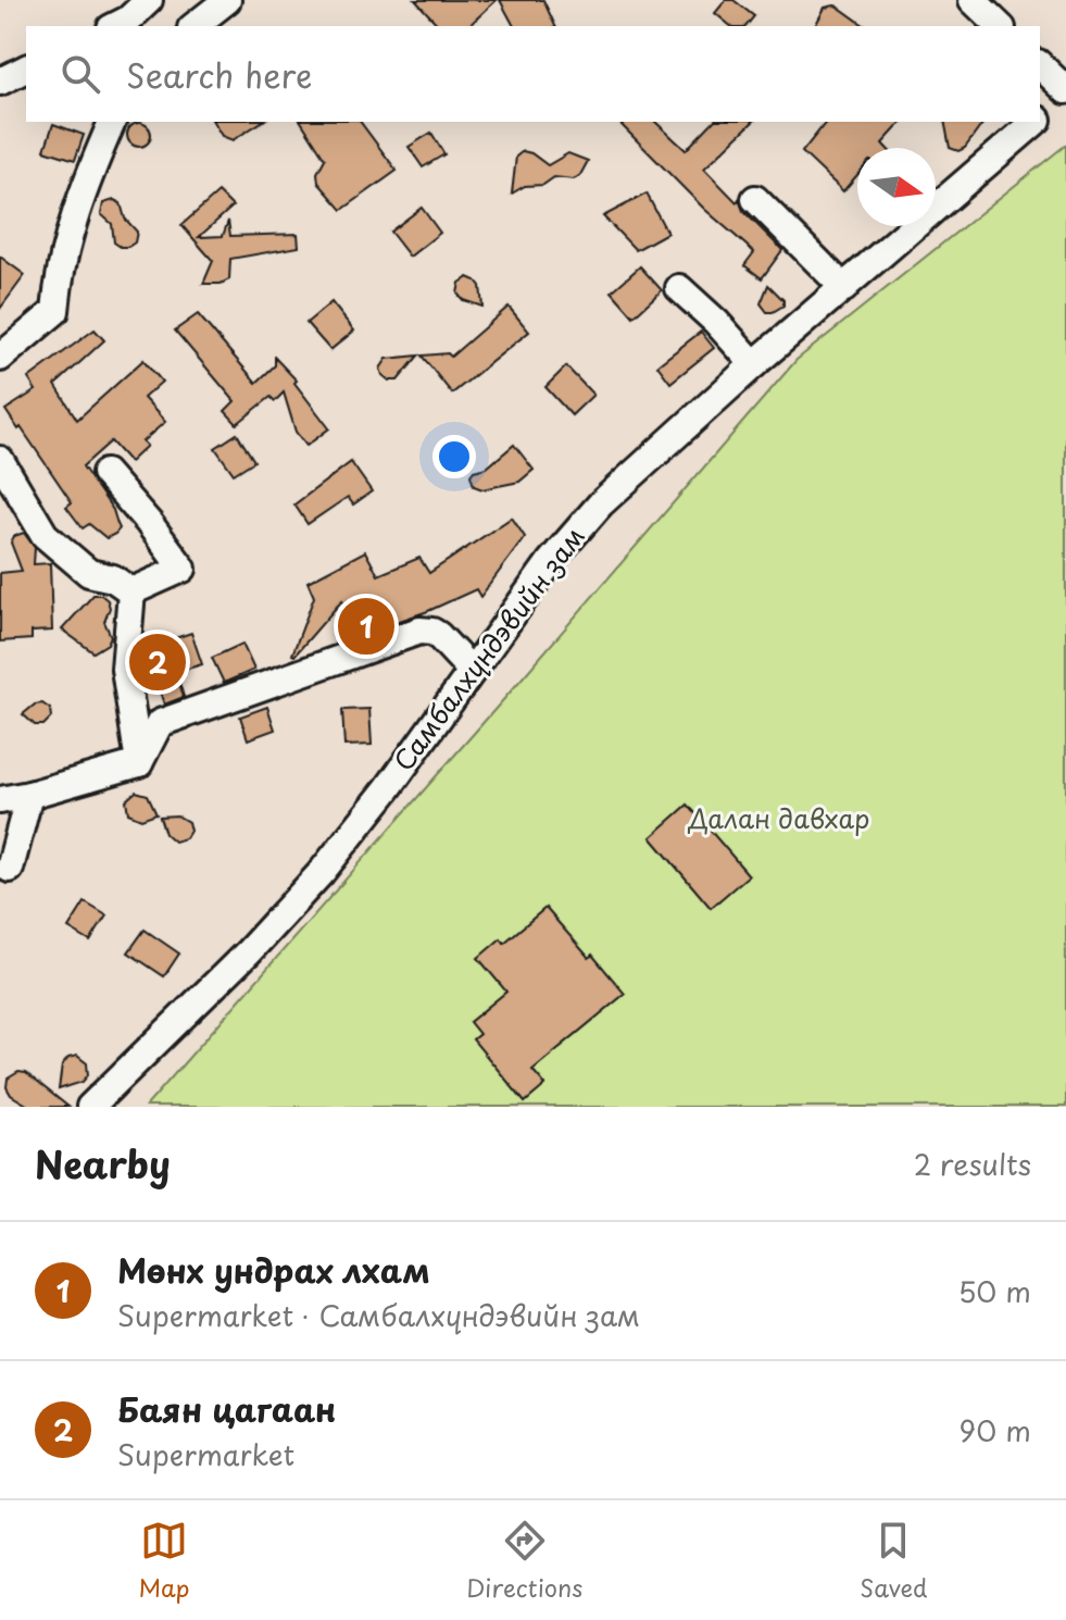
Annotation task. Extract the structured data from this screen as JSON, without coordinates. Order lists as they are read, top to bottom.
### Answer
{
  "streets": {
    "street": ["Самбалхүндэвийн зам"]
  },
  "parks": ["Далан давхар"],
  "north": "right",
  "page": {
    "search": "Search here",
    "pins": ["1", "2"],
    "heading": ["Nearby", "2 results"],
    "list": [
      {
        "mark": "1",
        "name": "Мөнх ундрах лхам",
        "note": "Supermarket · Самбалхүндэвийн зам",
        "value": "50 m"
      },
      {
        "mark": "2",
        "name": "Баян цагаан",
        "note": "Supermarket",
        "value": "90 m"
      }
    ],
    "nav": ["Map", "Directions", "Saved"]
  }
}
